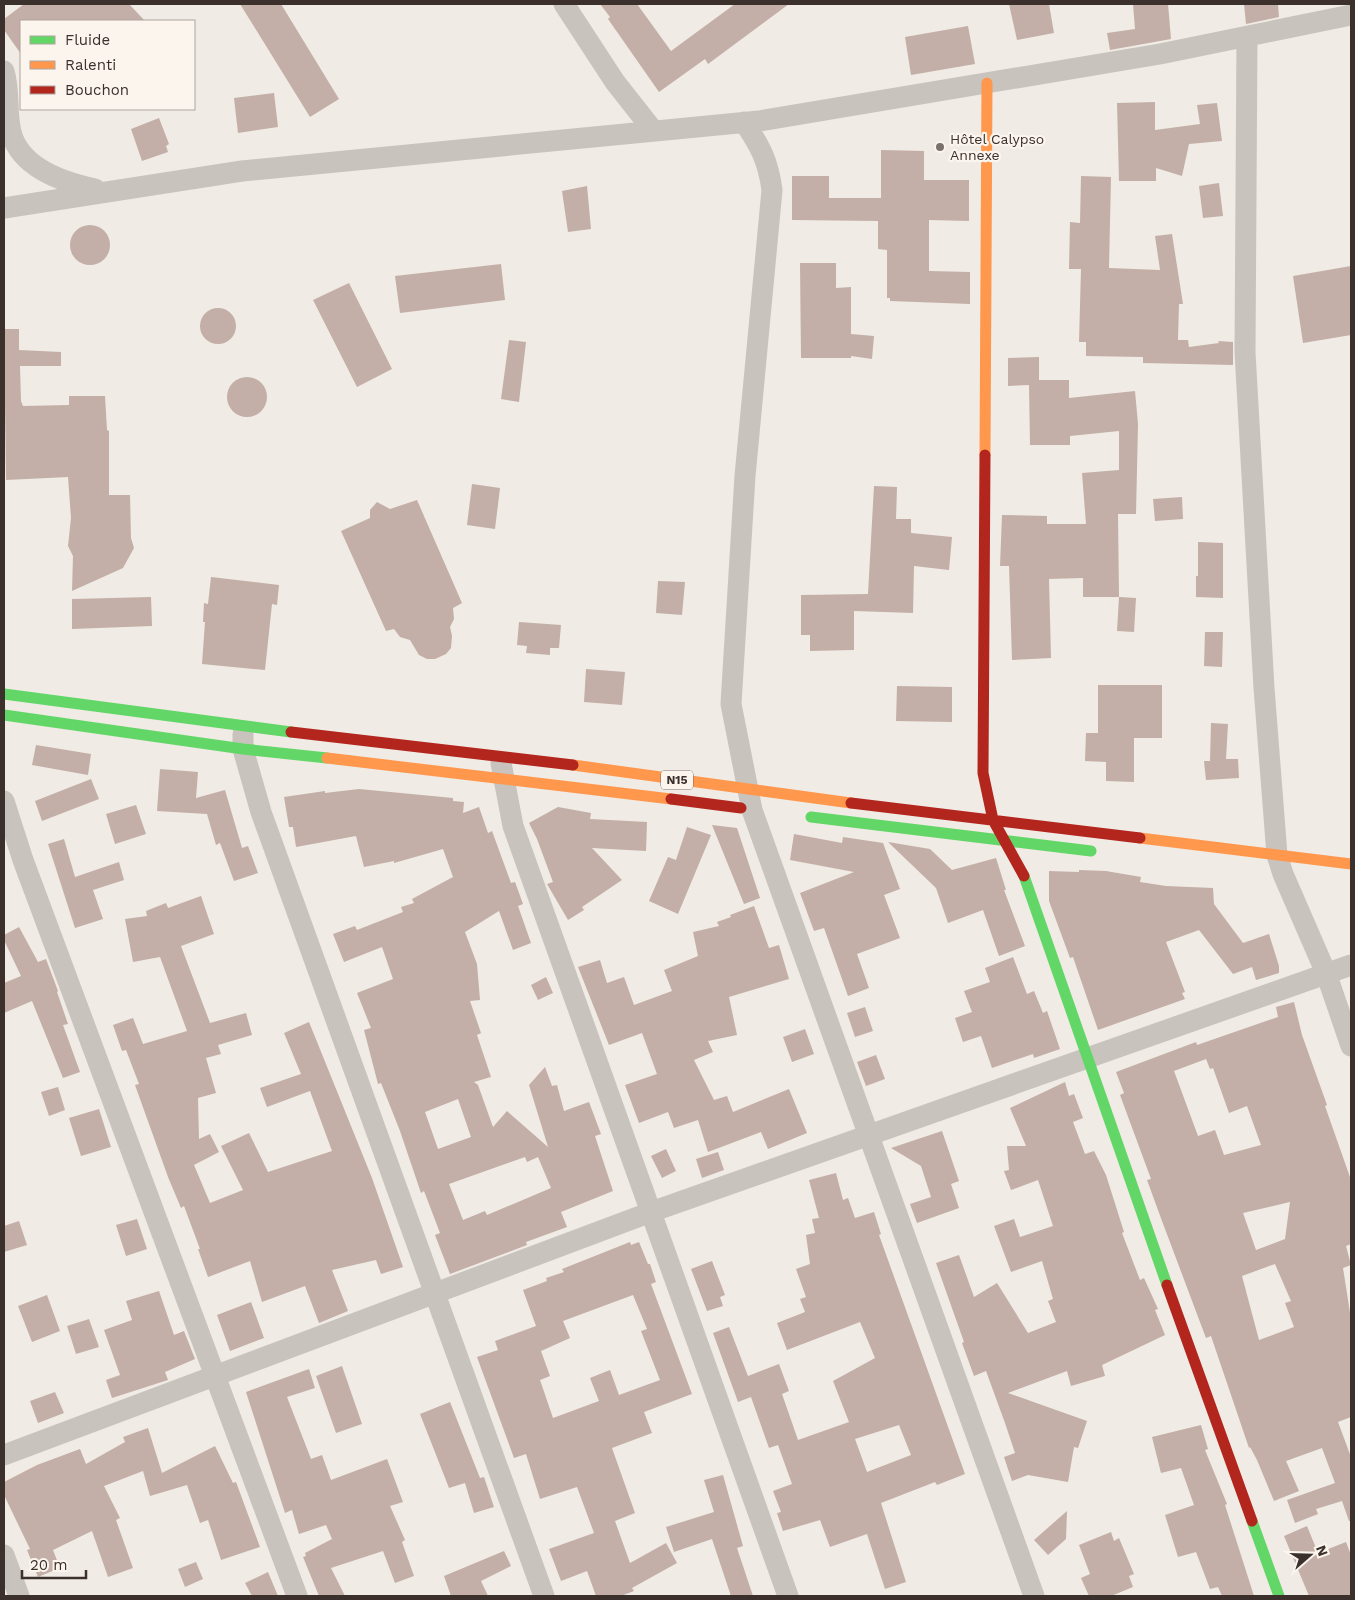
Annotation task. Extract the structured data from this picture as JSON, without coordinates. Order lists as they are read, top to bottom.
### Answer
{
  "streets": {
    "main road": ["N15"]
  },
  "places": ["Hôtel Calypso Annexe"],
  "legend": ["Fluide", "Ralenti", "Bouchon"],
  "scale_bar": "20 m",
  "north": "right"
}
